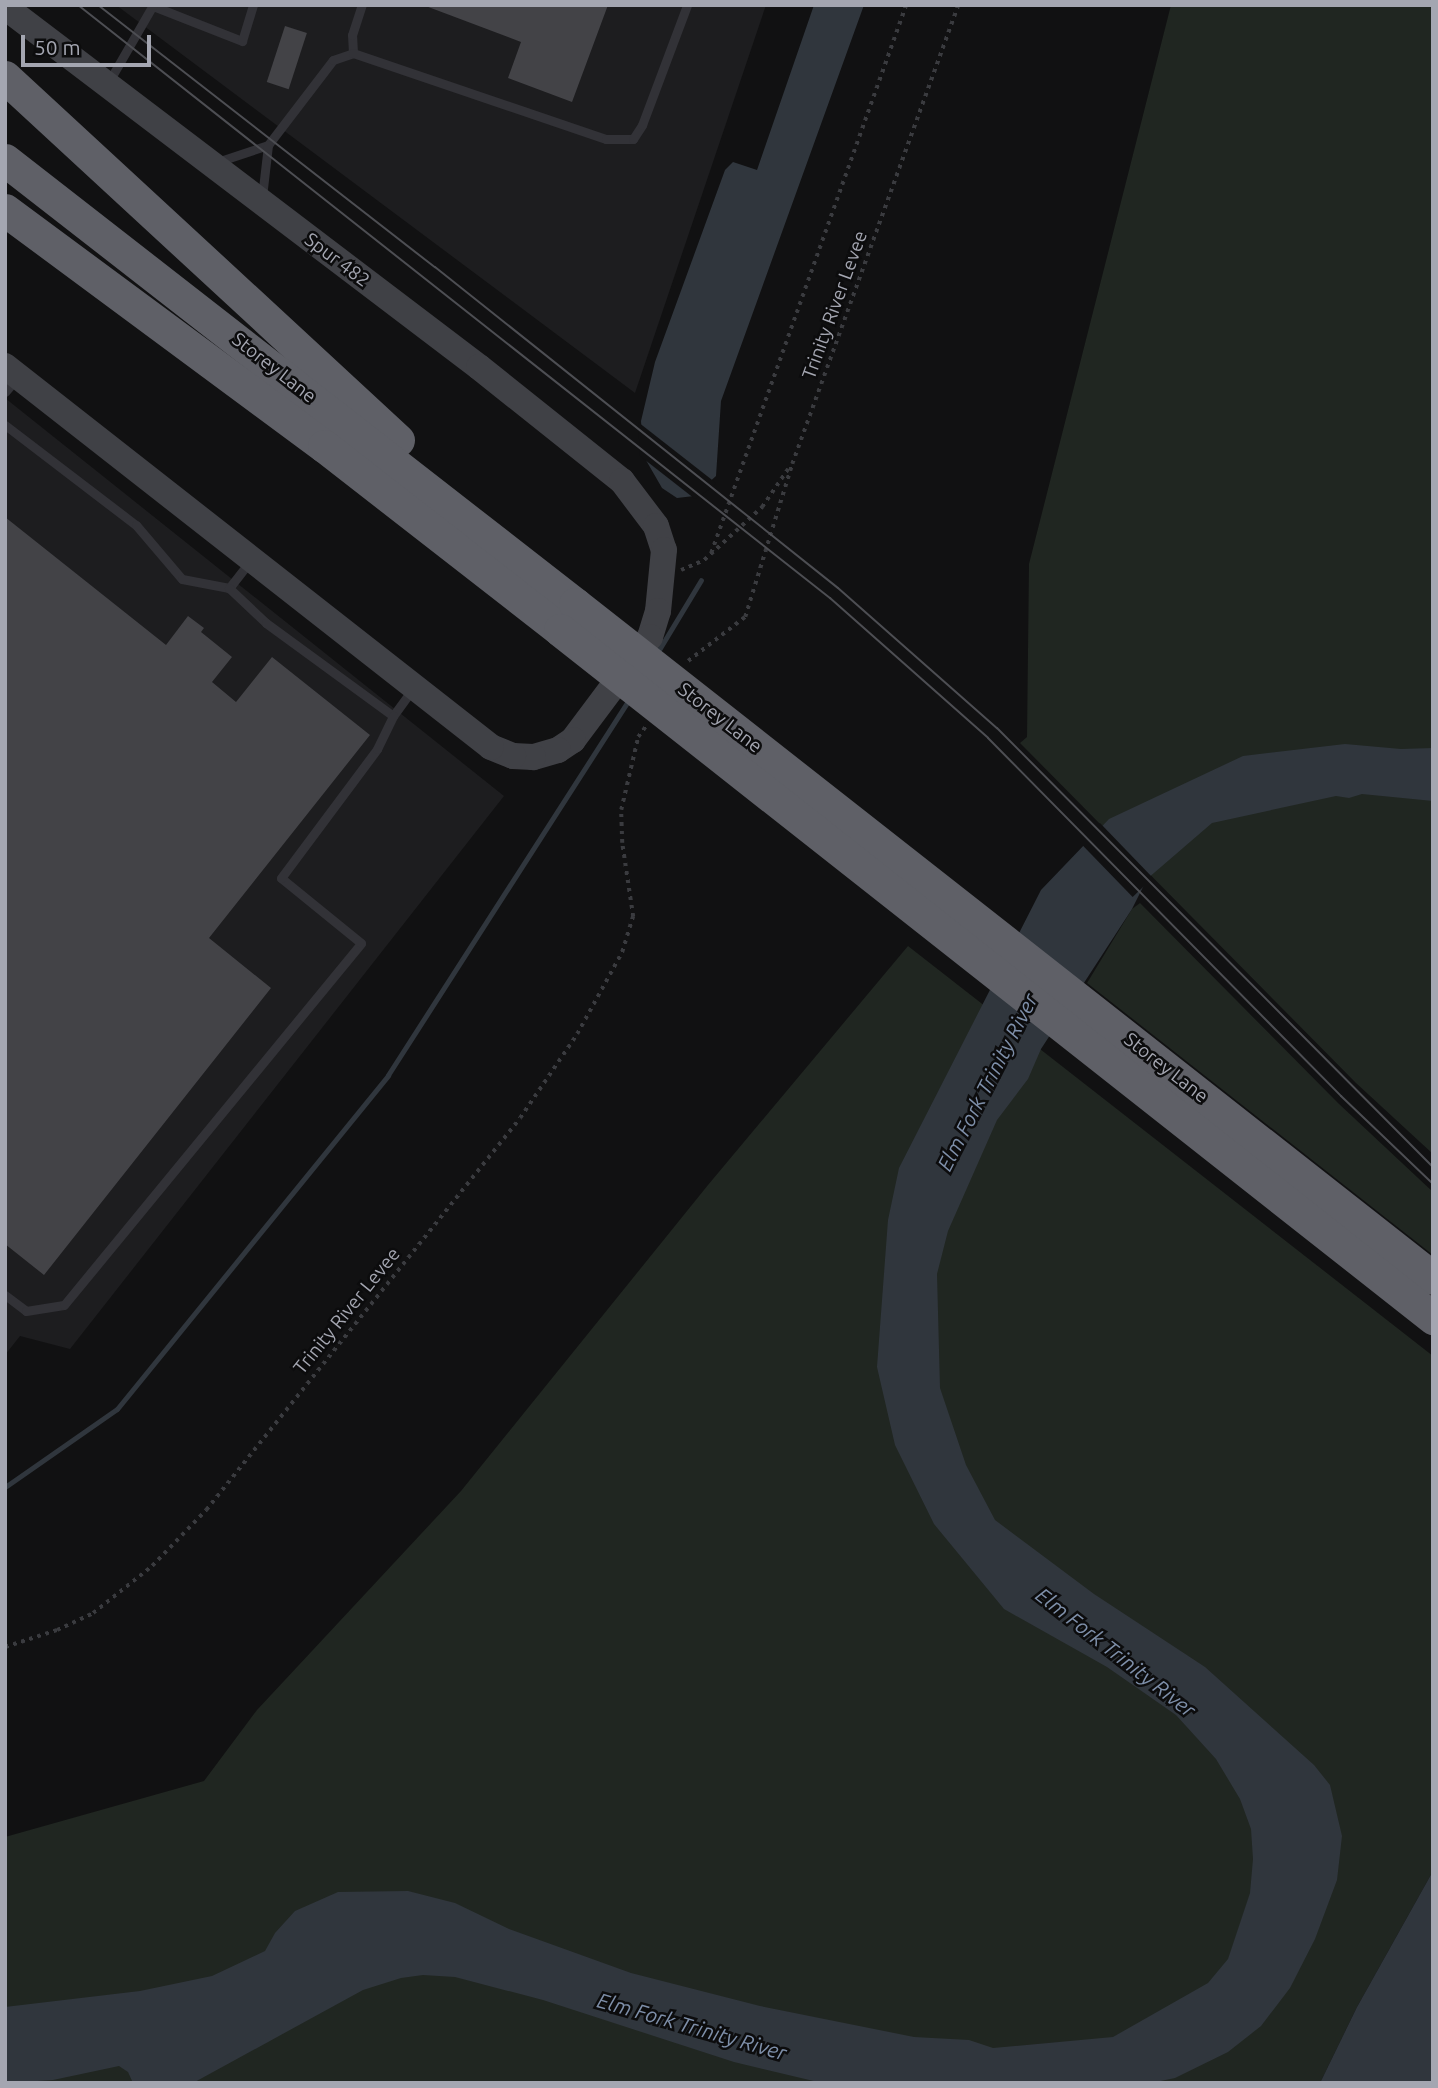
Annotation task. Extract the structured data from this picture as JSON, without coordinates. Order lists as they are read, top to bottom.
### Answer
{
  "streets": {
    "highway": ["Storey Lane"],
    "main road": ["Spur 482"],
    "path": ["Trinity River Levee"]
  },
  "water": ["Elm Fork Trinity River"],
  "scale_bar": "50 m"
}
